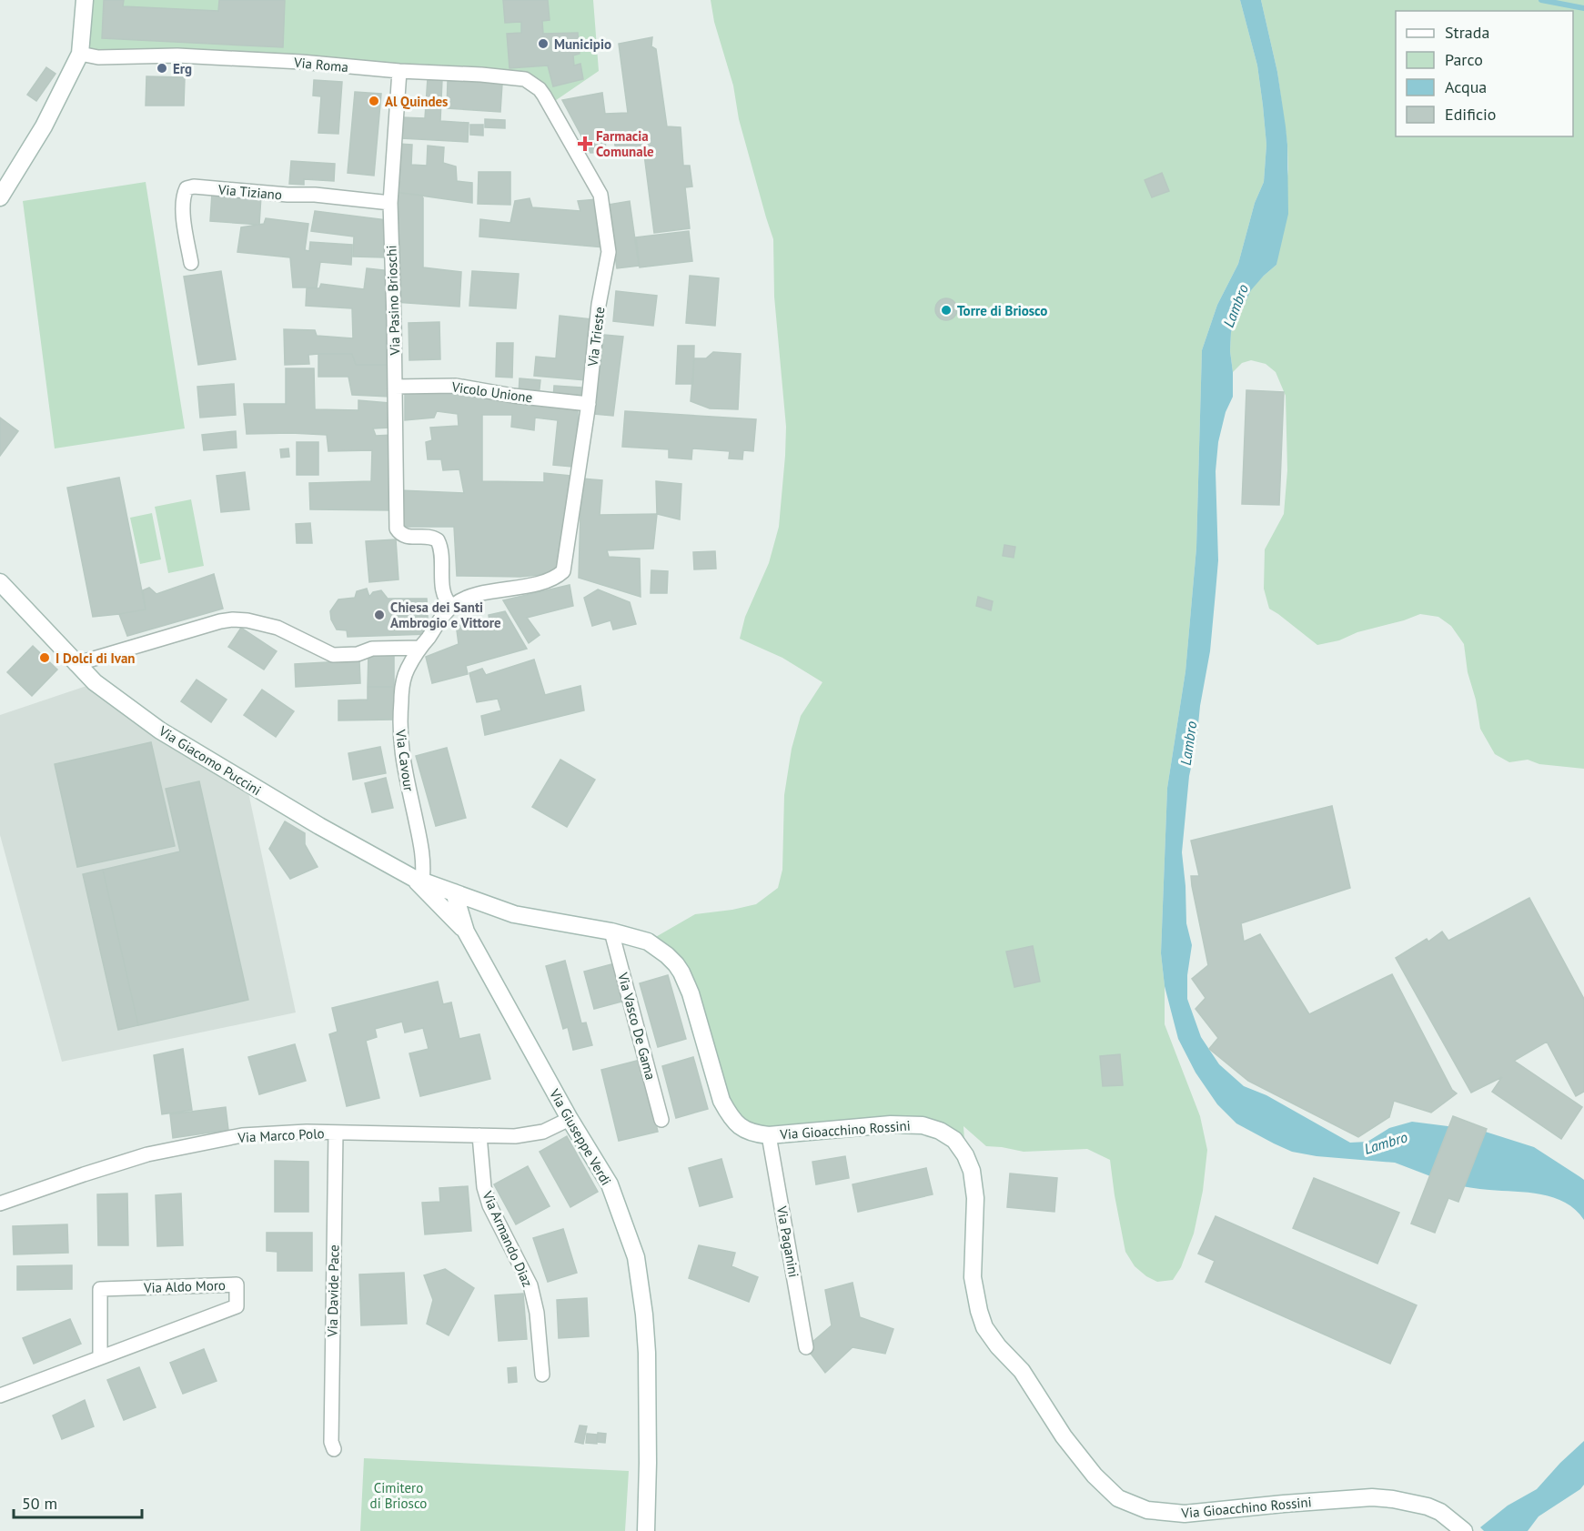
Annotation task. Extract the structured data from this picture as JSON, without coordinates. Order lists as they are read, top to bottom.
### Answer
{
  "streets": {
    "street": [
      "Via Roma",
      "Via Tiziano",
      "Via Pasino Brioschi",
      "Via Trieste",
      "Vicolo Unione",
      "Via Giacomo Puccini",
      "Via Cavour",
      "Via Vasco De Gama",
      "Via Gioacchino Rossini",
      "Via Marco Polo",
      "Via Giuseppe Verdi",
      "Via Armando Diaz",
      "Via Paganini",
      "Via Aldo Moro",
      "Via Davide Pace"
    ]
  },
  "crossings": [
    ["Via Roma", "Via Pasino Brioschi"],
    ["Via Roma", "Via Trieste"],
    ["Via Tiziano", "Via Pasino Brioschi"],
    ["Via Pasino Brioschi", "Via Trieste"],
    ["Via Pasino Brioschi", "Vicolo Unione"],
    ["Via Pasino Brioschi", "Via Cavour"],
    ["Via Trieste", "Vicolo Unione"],
    ["Via Trieste", "Via Cavour"],
    ["Via Giacomo Puccini", "Via Cavour"],
    ["Via Giacomo Puccini", "Via Gioacchino Rossini"],
    ["Via Giacomo Puccini", "Via Giuseppe Verdi"],
    ["Via Vasco De Gama", "Via Gioacchino Rossini"],
    ["Via Gioacchino Rossini", "Via Giuseppe Verdi"],
    ["Via Gioacchino Rossini", "Via Paganini"],
    ["Via Marco Polo", "Via Giuseppe Verdi"],
    ["Via Marco Polo", "Via Armando Diaz"],
    ["Via Marco Polo", "Via Davide Pace"]
  ],
  "water": ["Lambro"],
  "parks": ["Cimitero di Briosco"],
  "places": {
    "other": [
      "Municipio",
      "Erg",
      "Al Quindes",
      "Torre di Briosco",
      "Chiesa dei Santi Ambrogio e Vittore",
      "I Dolci di Ivan"
    ],
    "health": ["Farmacia Comunale"]
  },
  "legend": [
    "Strada",
    "Parco",
    "Acqua",
    "Edificio"
  ],
  "scale_bar": "50 m"
}
